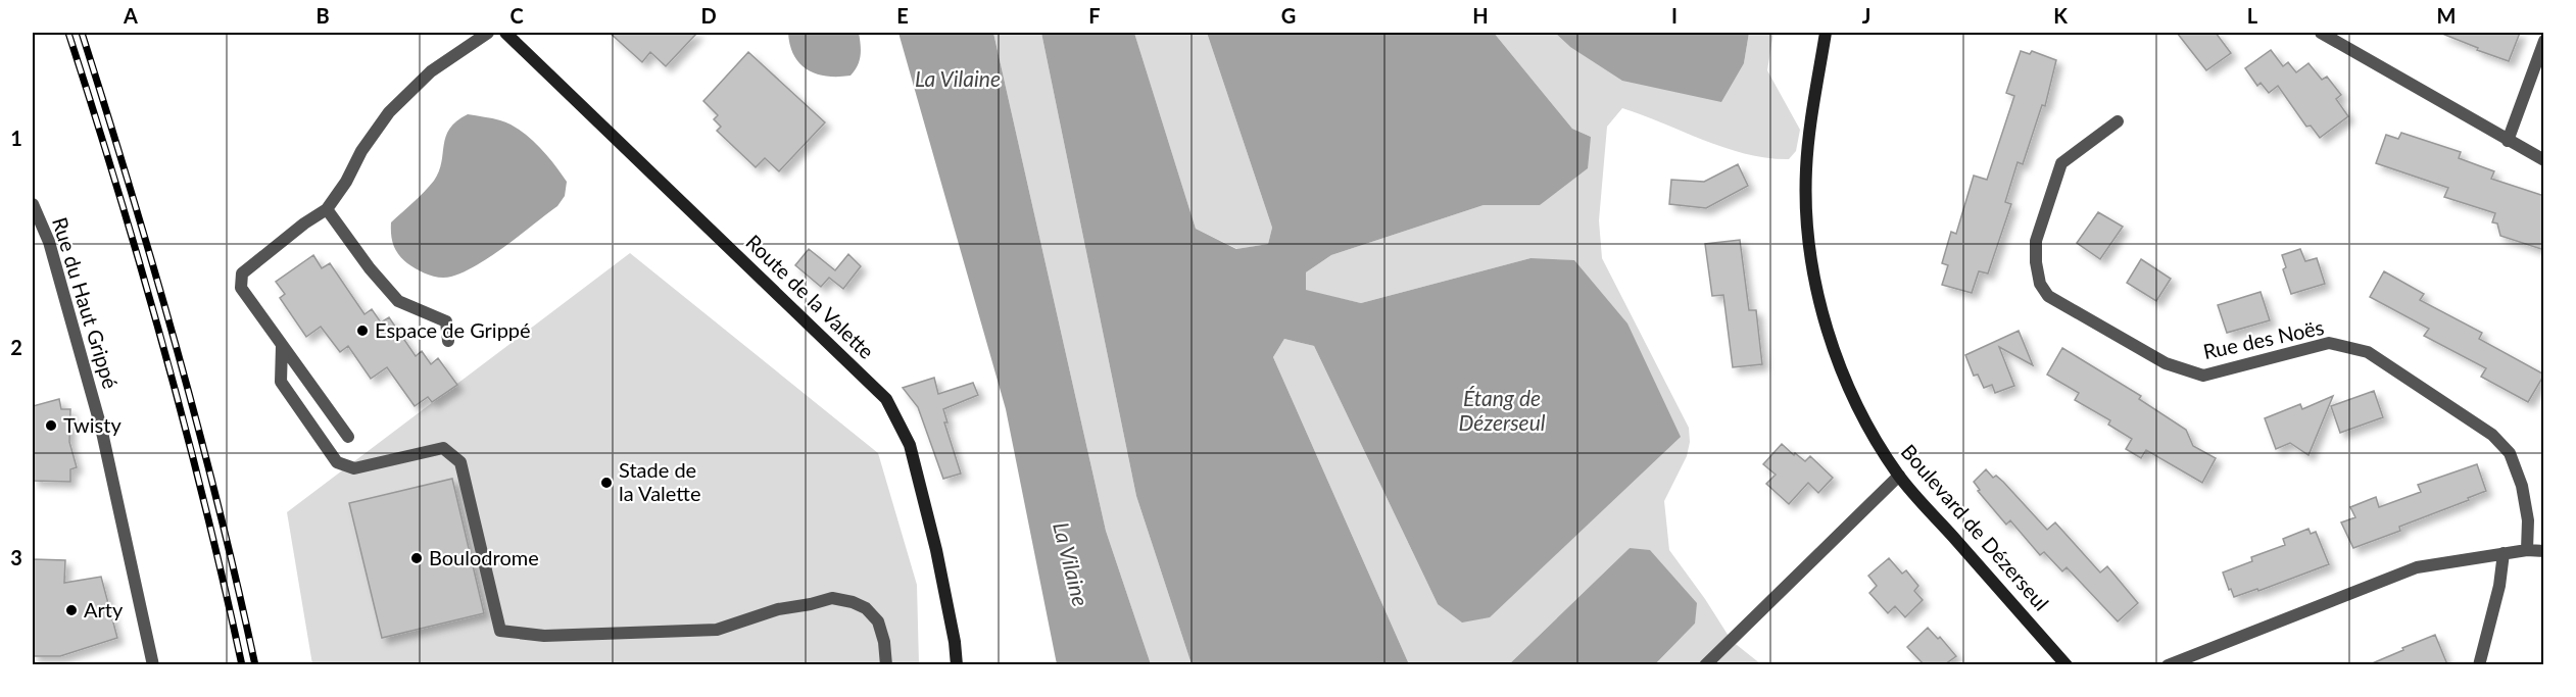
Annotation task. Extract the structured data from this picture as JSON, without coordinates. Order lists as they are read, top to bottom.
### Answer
{
  "streets": {
    "street": [
      "Route de la Valette",
      "Rue du Haut Grippé",
      "Rue des Noës",
      "Boulevard de Dézerseul"
    ]
  },
  "water": ["La Vilaine", "Étang de Dézerseul"],
  "places": [
    "Espace de Grippé",
    "Twisty",
    "Stade de la Valette",
    "Boulodrome",
    "Arty"
  ],
  "grid": {
    "columns": [
      "A",
      "B",
      "C",
      "D",
      "E",
      "F",
      "G",
      "H",
      "I",
      "J",
      "K",
      "L",
      "M"
    ],
    "rows": ["1", "2", "3"]
  }
}
